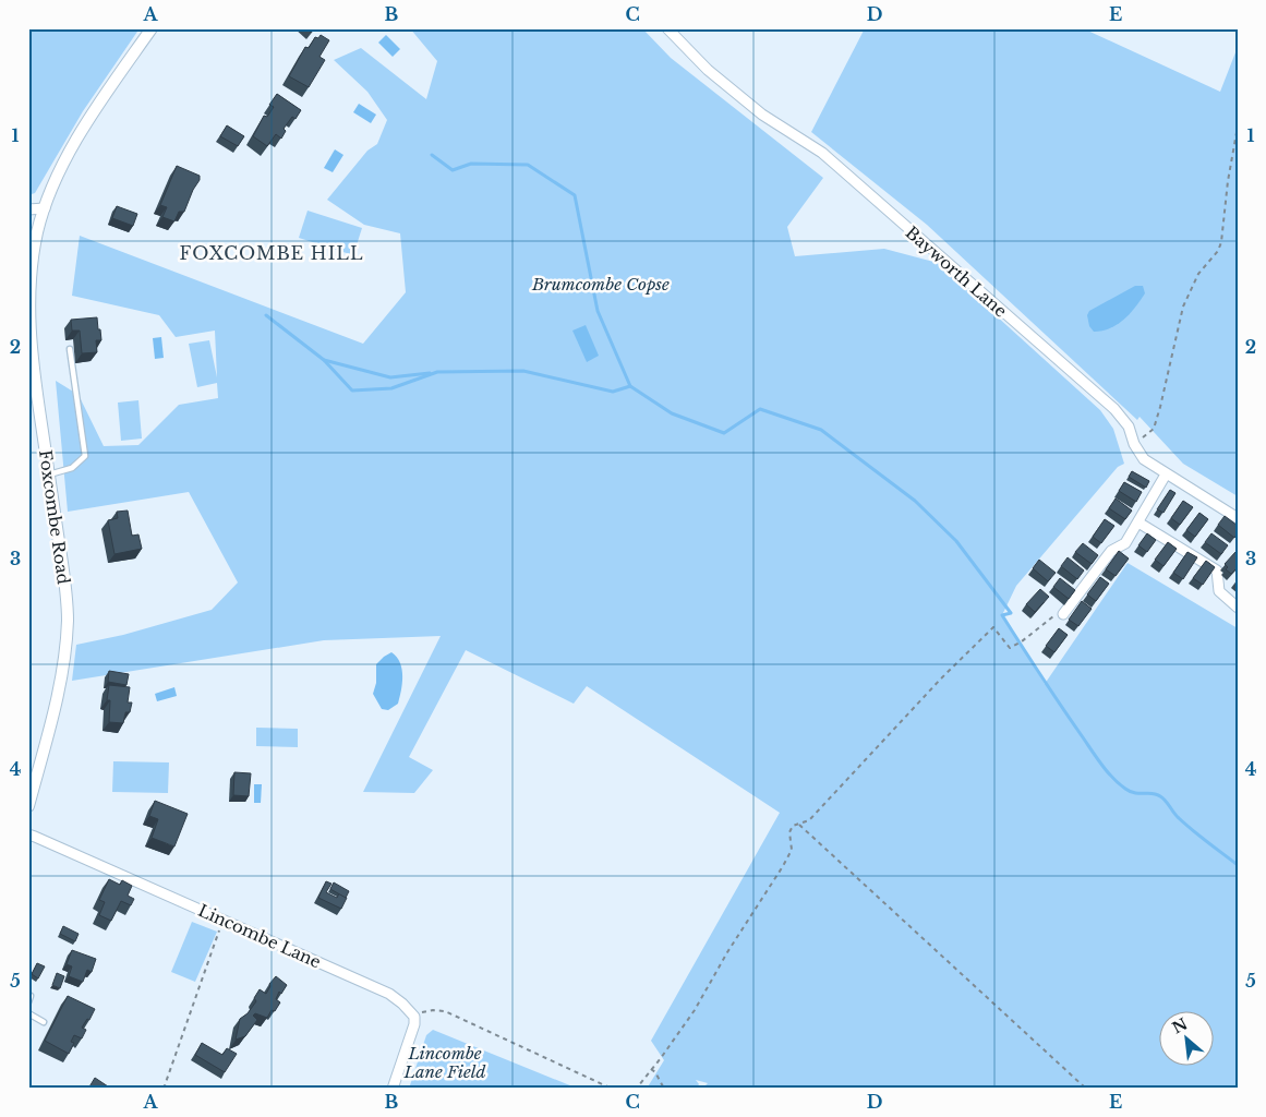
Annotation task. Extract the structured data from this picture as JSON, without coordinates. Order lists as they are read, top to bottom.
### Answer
{
  "streets": {
    "street": ["Bayworth Lane", "Foxcombe Road", "Lincombe Lane"]
  },
  "districts": ["FOXCOMBE HILL"],
  "parks": ["Brumcombe Copse", "Lincombe Lane Field"],
  "north": "top left",
  "grid": {
    "columns": [
      "A",
      "B",
      "C",
      "D",
      "E"
    ],
    "rows": [
      "1",
      "2",
      "3",
      "4",
      "5"
    ]
  }
}
